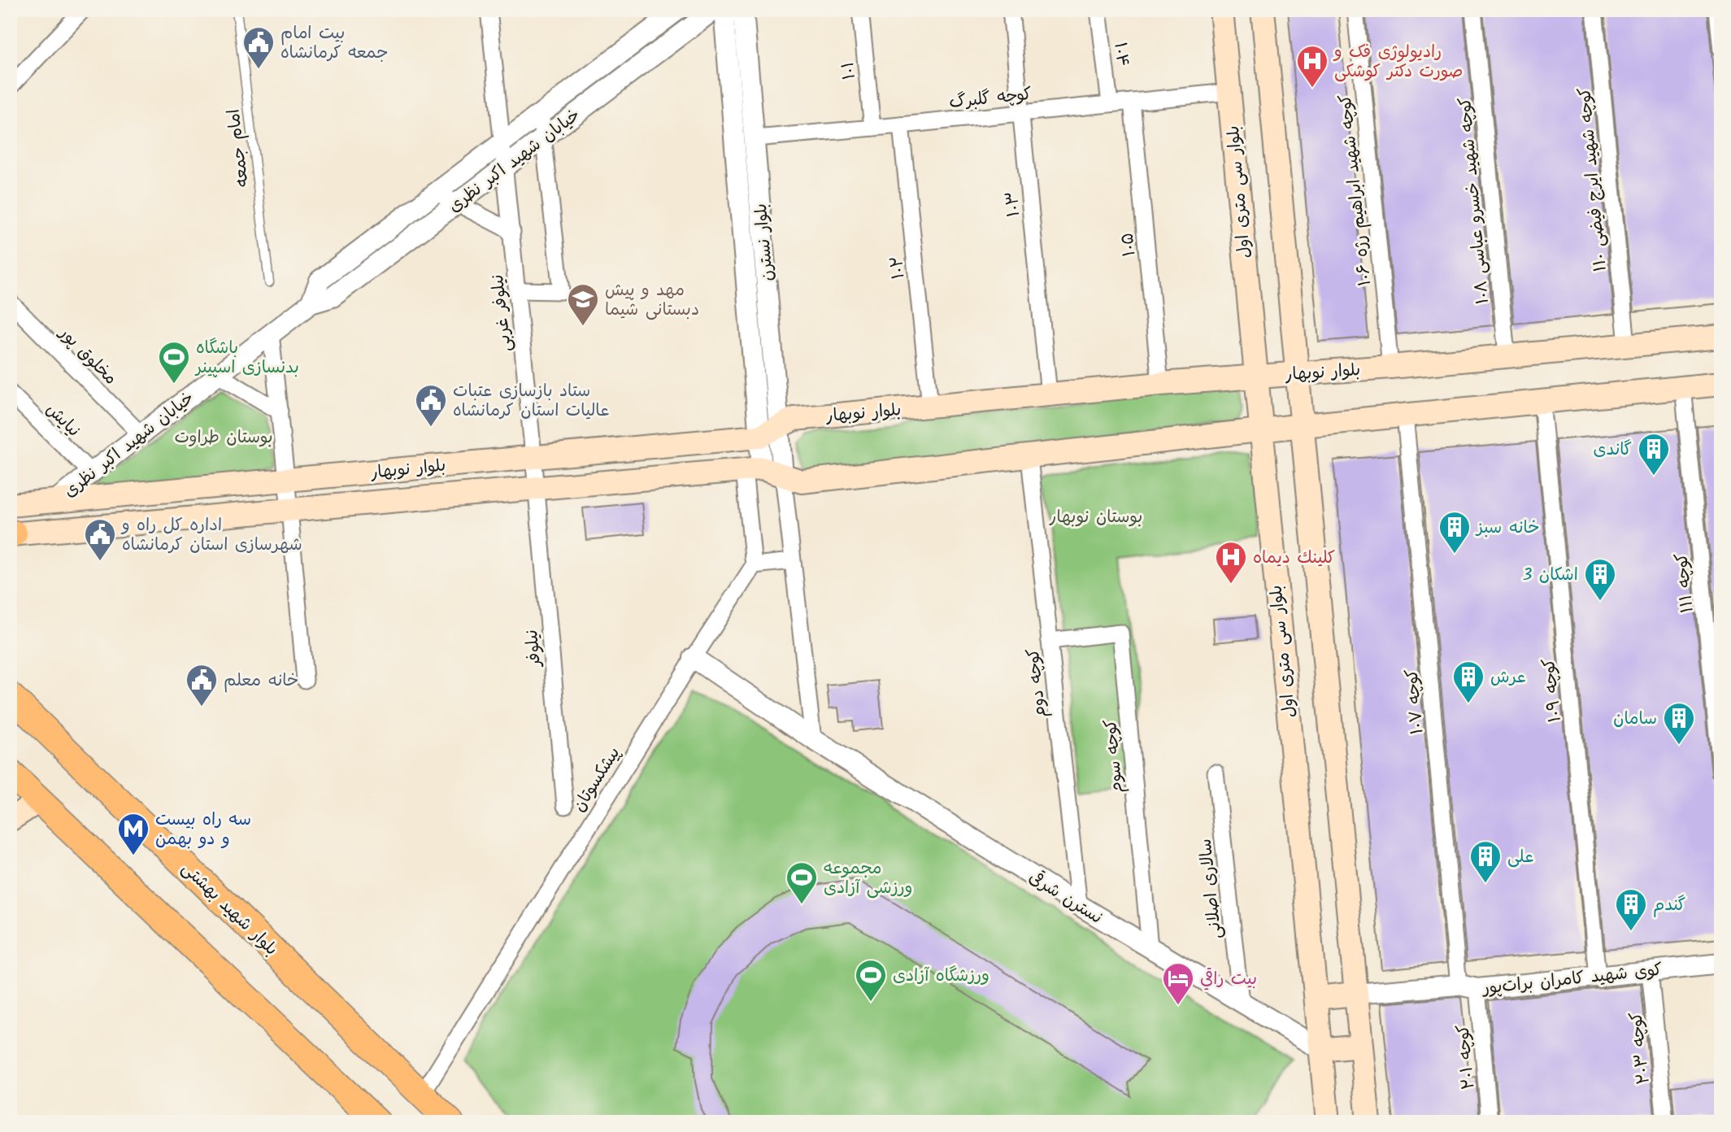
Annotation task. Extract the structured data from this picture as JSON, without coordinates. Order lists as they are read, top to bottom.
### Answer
{
  "streets": {
    "main road": ["بلوار سی متری اول", "بلوار نوبهار", "بلوار شهید بهشتی"],
    "street": [
      "۱۰۴",
      "۱۰۱",
      "کوچه گلبرگ",
      "خیابان شهید اکبر نظری",
      "کوچه شهید ایرج فیضی ۱۱۰",
      "کوچه شهید ابراهیم رژه ۱۰۶",
      "کوچه شهید خسرو عباسی ۱۰۸",
      "۱۰۳",
      "بلوار نسترن",
      "۱۰۵",
      "۱۰۲",
      "نیلوفر غربی",
      "مخلوق پور",
      "نیایش",
      "کوچه ۱۱۱",
      "نیلوفر",
      "کوچه دوم",
      "کوچه ۱۰۹",
      "کوچه ۱۰۷",
      "کوچه سوم",
      "پیشکسوتان",
      "سالاری اصلانی",
      "نسترن شرقی",
      "کوی شهید کامران برات‌پور",
      "کوچه ۲۰۳",
      "کوچه ۲۰۱"
    ],
    "lane": ["امام جمعه"]
  },
  "crossings": [
    ["۱۰۴", "کوچه گلبرگ"],
    ["۱۰۱", "کوچه گلبرگ"],
    ["کوچه گلبرگ", "بلوار سی متری اول"],
    ["کوچه گلبرگ", "۱۰۳"],
    ["کوچه گلبرگ", "بلوار نسترن"],
    ["کوچه گلبرگ", "۱۰۵"],
    ["کوچه گلبرگ", "۱۰۲"],
    ["خیابان شهید اکبر نظری", "نیلوفر غربی"],
    ["خیابان شهید اکبر نظری", "مخلوق پور"],
    ["خیابان شهید اکبر نظری", "بلوار نوبهار"],
    ["خیابان شهید اکبر نظری", "نیایش"],
    ["کوچه شهید ایرج فیضی ۱۱۰", "بلوار نوبهار"],
    ["کوچه شهید ابراهیم رژه ۱۰۶", "بلوار نوبهار"],
    ["بلوار سی متری اول", "بلوار نوبهار"],
    ["بلوار سی متری اول", "نسترن شرقی"],
    ["کوچه شهید خسرو عباسی ۱۰۸", "بلوار نوبهار"],
    ["۱۰۳", "بلوار نوبهار"],
    ["بلوار نسترن", "بلوار نوبهار"],
    ["۱۰۵", "بلوار نوبهار"],
    ["۱۰۲", "بلوار نوبهار"],
    ["نیلوفر غربی", "بلوار نوبهار"],
    ["نیلوفر غربی", "نیلوفر"],
    ["بلوار نوبهار", "کوچه ۱۱۱"],
    ["بلوار نوبهار", "نیلوفر"],
    ["بلوار نوبهار", "کوچه دوم"],
    ["بلوار نوبهار", "کوچه ۱۰۹"],
    ["بلوار نوبهار", "کوچه ۱۰۷"],
    ["کوچه دوم", "کوچه سوم"],
    ["کوچه دوم", "نسترن شرقی"],
    ["کوچه ۱۰۹", "کوی شهید کامران برات‌پور"],
    ["کوچه ۱۰۷", "کوی شهید کامران برات‌پور"],
    ["کوچه ۱۰۷", "کوچه ۲۰۱"],
    ["کوچه سوم", "نسترن شرقی"],
    ["پیشکسوتان", "نسترن شرقی"],
    ["پیشکسوتان", "بلوار شهید بهشتی"],
    ["سالاری اصلانی", "نسترن شرقی"],
    ["کوی شهید کامران برات‌پور", "کوچه ۲۰۳"],
    ["کوی شهید کامران برات‌پور", "کوچه ۲۰۱"]
  ],
  "parks": ["بوستان طراوت", "بوستان نوبهار"],
  "places": {
    "public building": [
      "بیت امام جمعه کرمانشاه",
      "ستاد بازسازی عتبات عالیات استان کرمانشاه",
      "اداره کل راه و شهرسازی استان کرمانشاه",
      "خانه معلم"
    ],
    "hospital": ["رادیولوژی فک و صورت دکتر کوشکی", "كلينك ديماه"],
    "school or university": ["مهد و پیش دبستانی شیما"],
    "sports": ["باشگاه بدنسازی اسپینر", "مجموعه ورزشی آزادی", "ورزشگاه آزادی"],
    "building": [
      "گاندی",
      "خانه سبز",
      "اشکان 3",
      "عرش",
      "سامان",
      "علی",
      "گندم"
    ],
    "metro station": ["سه راه بیست و دو بهمن"],
    "hotel": ["بيت راقي"]
  }
}
